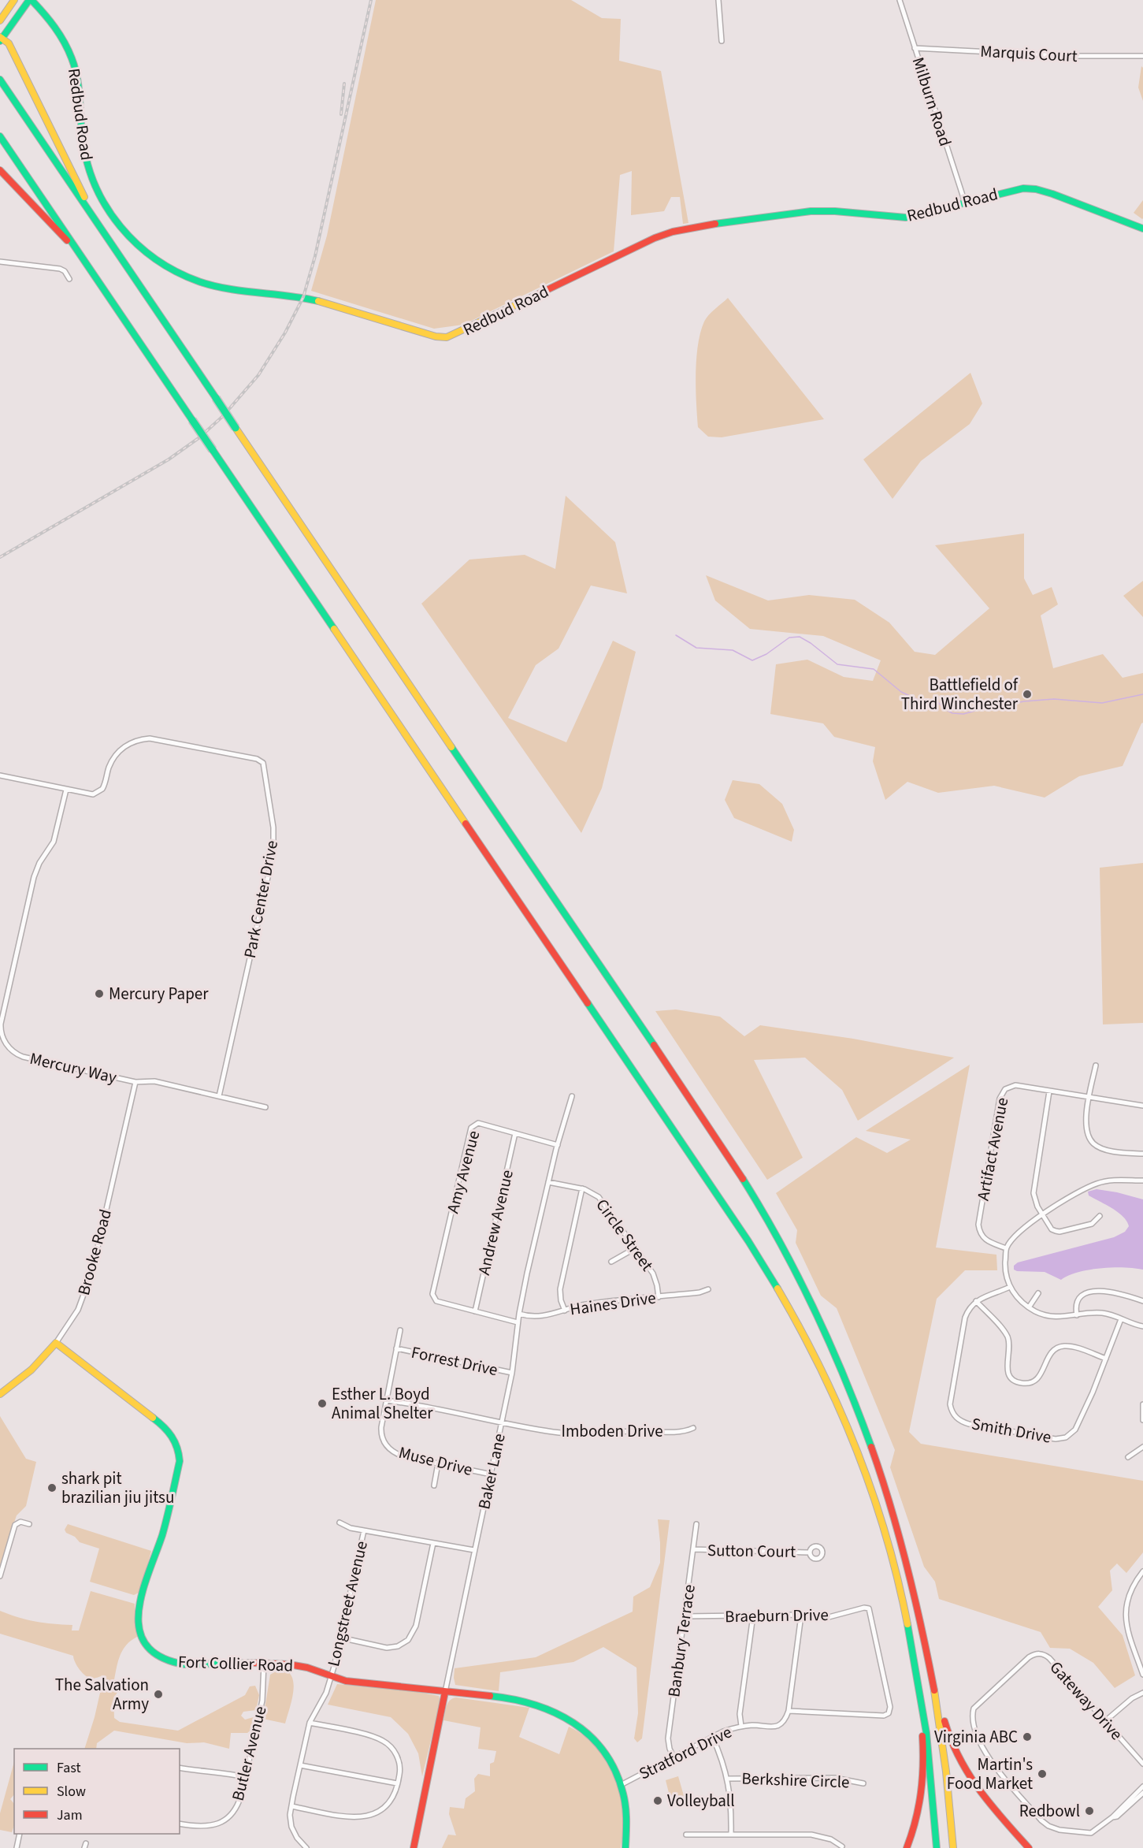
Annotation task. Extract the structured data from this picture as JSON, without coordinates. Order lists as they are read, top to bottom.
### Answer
{
  "streets": {
    "main road": [
      "Redbud Road",
      "Brooke Road",
      "Baker Lane",
      "Fort Collier Road"
    ],
    "street": [
      "Marquis Court",
      "Milburn Road",
      "Park Center Drive",
      "Mercury Way",
      "Artifact Avenue",
      "Amy Avenue",
      "Andrew Avenue",
      "Circle Street",
      "Haines Drive",
      "Forrest Drive",
      "Smith Drive",
      "Imboden Drive",
      "Muse Drive",
      "Sutton Court",
      "Longstreet Avenue",
      "Braeburn Drive",
      "Banbury Terrace",
      "Gateway Drive",
      "Stratford Drive",
      "Butler Avenue",
      "Berkshire Circle"
    ]
  },
  "crossings": [
    ["Marquis Court", "Milburn Road"],
    ["Milburn Road", "Redbud Road"],
    ["Park Center Drive", "Mercury Way"],
    ["Mercury Way", "Brooke Road"],
    ["Amy Avenue", "Andrew Avenue"],
    ["Amy Avenue", "Baker Lane"],
    ["Circle Street", "Haines Drive"],
    ["Circle Street", "Baker Lane"],
    ["Brooke Road", "Fort Collier Road"],
    ["Haines Drive", "Baker Lane"],
    ["Forrest Drive", "Muse Drive"],
    ["Forrest Drive", "Baker Lane"],
    ["Imboden Drive", "Muse Drive"],
    ["Imboden Drive", "Baker Lane"],
    ["Muse Drive", "Baker Lane"],
    ["Baker Lane", "Fort Collier Road"],
    ["Sutton Court", "Banbury Terrace"],
    ["Longstreet Avenue", "Fort Collier Road"],
    ["Braeburn Drive", "Banbury Terrace"],
    ["Braeburn Drive", "Stratford Drive"],
    ["Banbury Terrace", "Stratford Drive"],
    ["Fort Collier Road", "Stratford Drive"],
    ["Fort Collier Road", "Butler Avenue"]
  ],
  "places": [
    "Battlefield of Third Winchester",
    "Mercury Paper",
    "Esther L. Boyd Animal Shelter",
    "shark pit brazilian jiu jitsu",
    "The Salvation Army",
    "Virginia ABC",
    "Martin's Food Market",
    "Volleyball",
    "Redbowl"
  ],
  "legend": ["Fast", "Slow", "Jam"]
}
